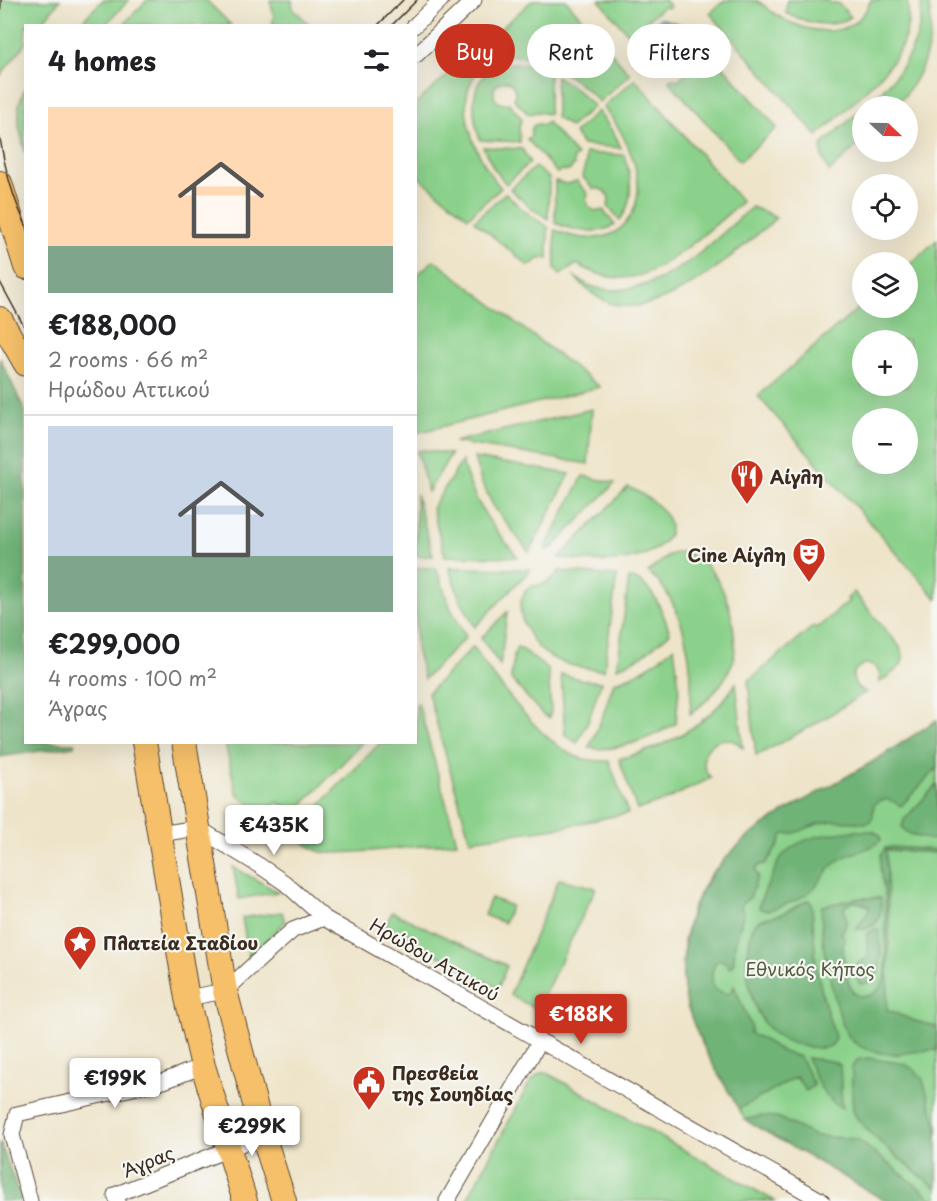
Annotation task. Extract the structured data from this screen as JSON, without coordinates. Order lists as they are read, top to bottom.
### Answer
{
  "streets": {
    "street": ["Ηρώδου Αττικού", "Άγρας"]
  },
  "parks": ["Εθνικός Κήπος"],
  "places": {
    "restaurant": ["Αίγλη"],
    "theatre": ["Cine Αίγλη"],
    "place": ["Πλατεία Σταδίου"],
    "public building": ["Πρεσβεία της Σουηδίας"]
  },
  "north": "right",
  "page": {
    "chip": ["Buy", "Rent", "Filters"],
    "heading": "4 homes",
    "map_buttons": ["+", "−"],
    "list": [
      {
        "name": "€188,000",
        "note": "2 rooms · 66 m² · Ηρώδου Αττικού"
      },
      {
        "name": "€299,000",
        "note": "4 rooms · 100 m² · Άγρας"
      }
    ],
    "price": [
      "€435K",
      "€188K",
      "€199K",
      "€299K"
    ]
  }
}
